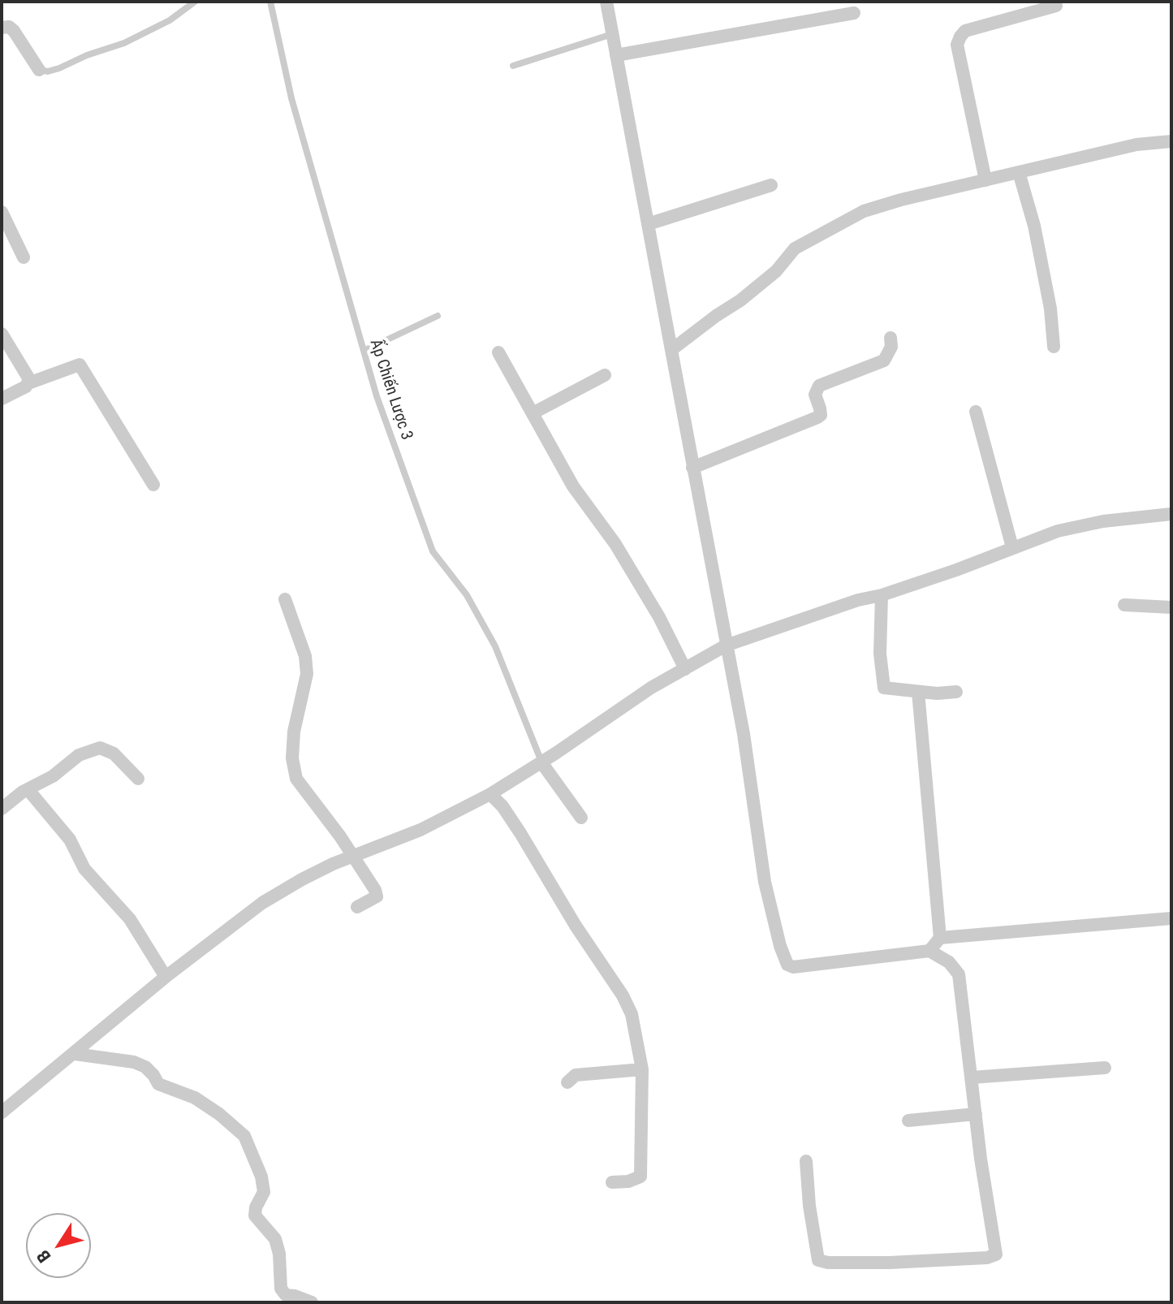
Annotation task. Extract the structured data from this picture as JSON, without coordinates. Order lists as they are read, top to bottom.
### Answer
{
  "streets": {
    "lane": ["Ấp Chiến Lược 3"]
  },
  "north": "bottom left"
}
